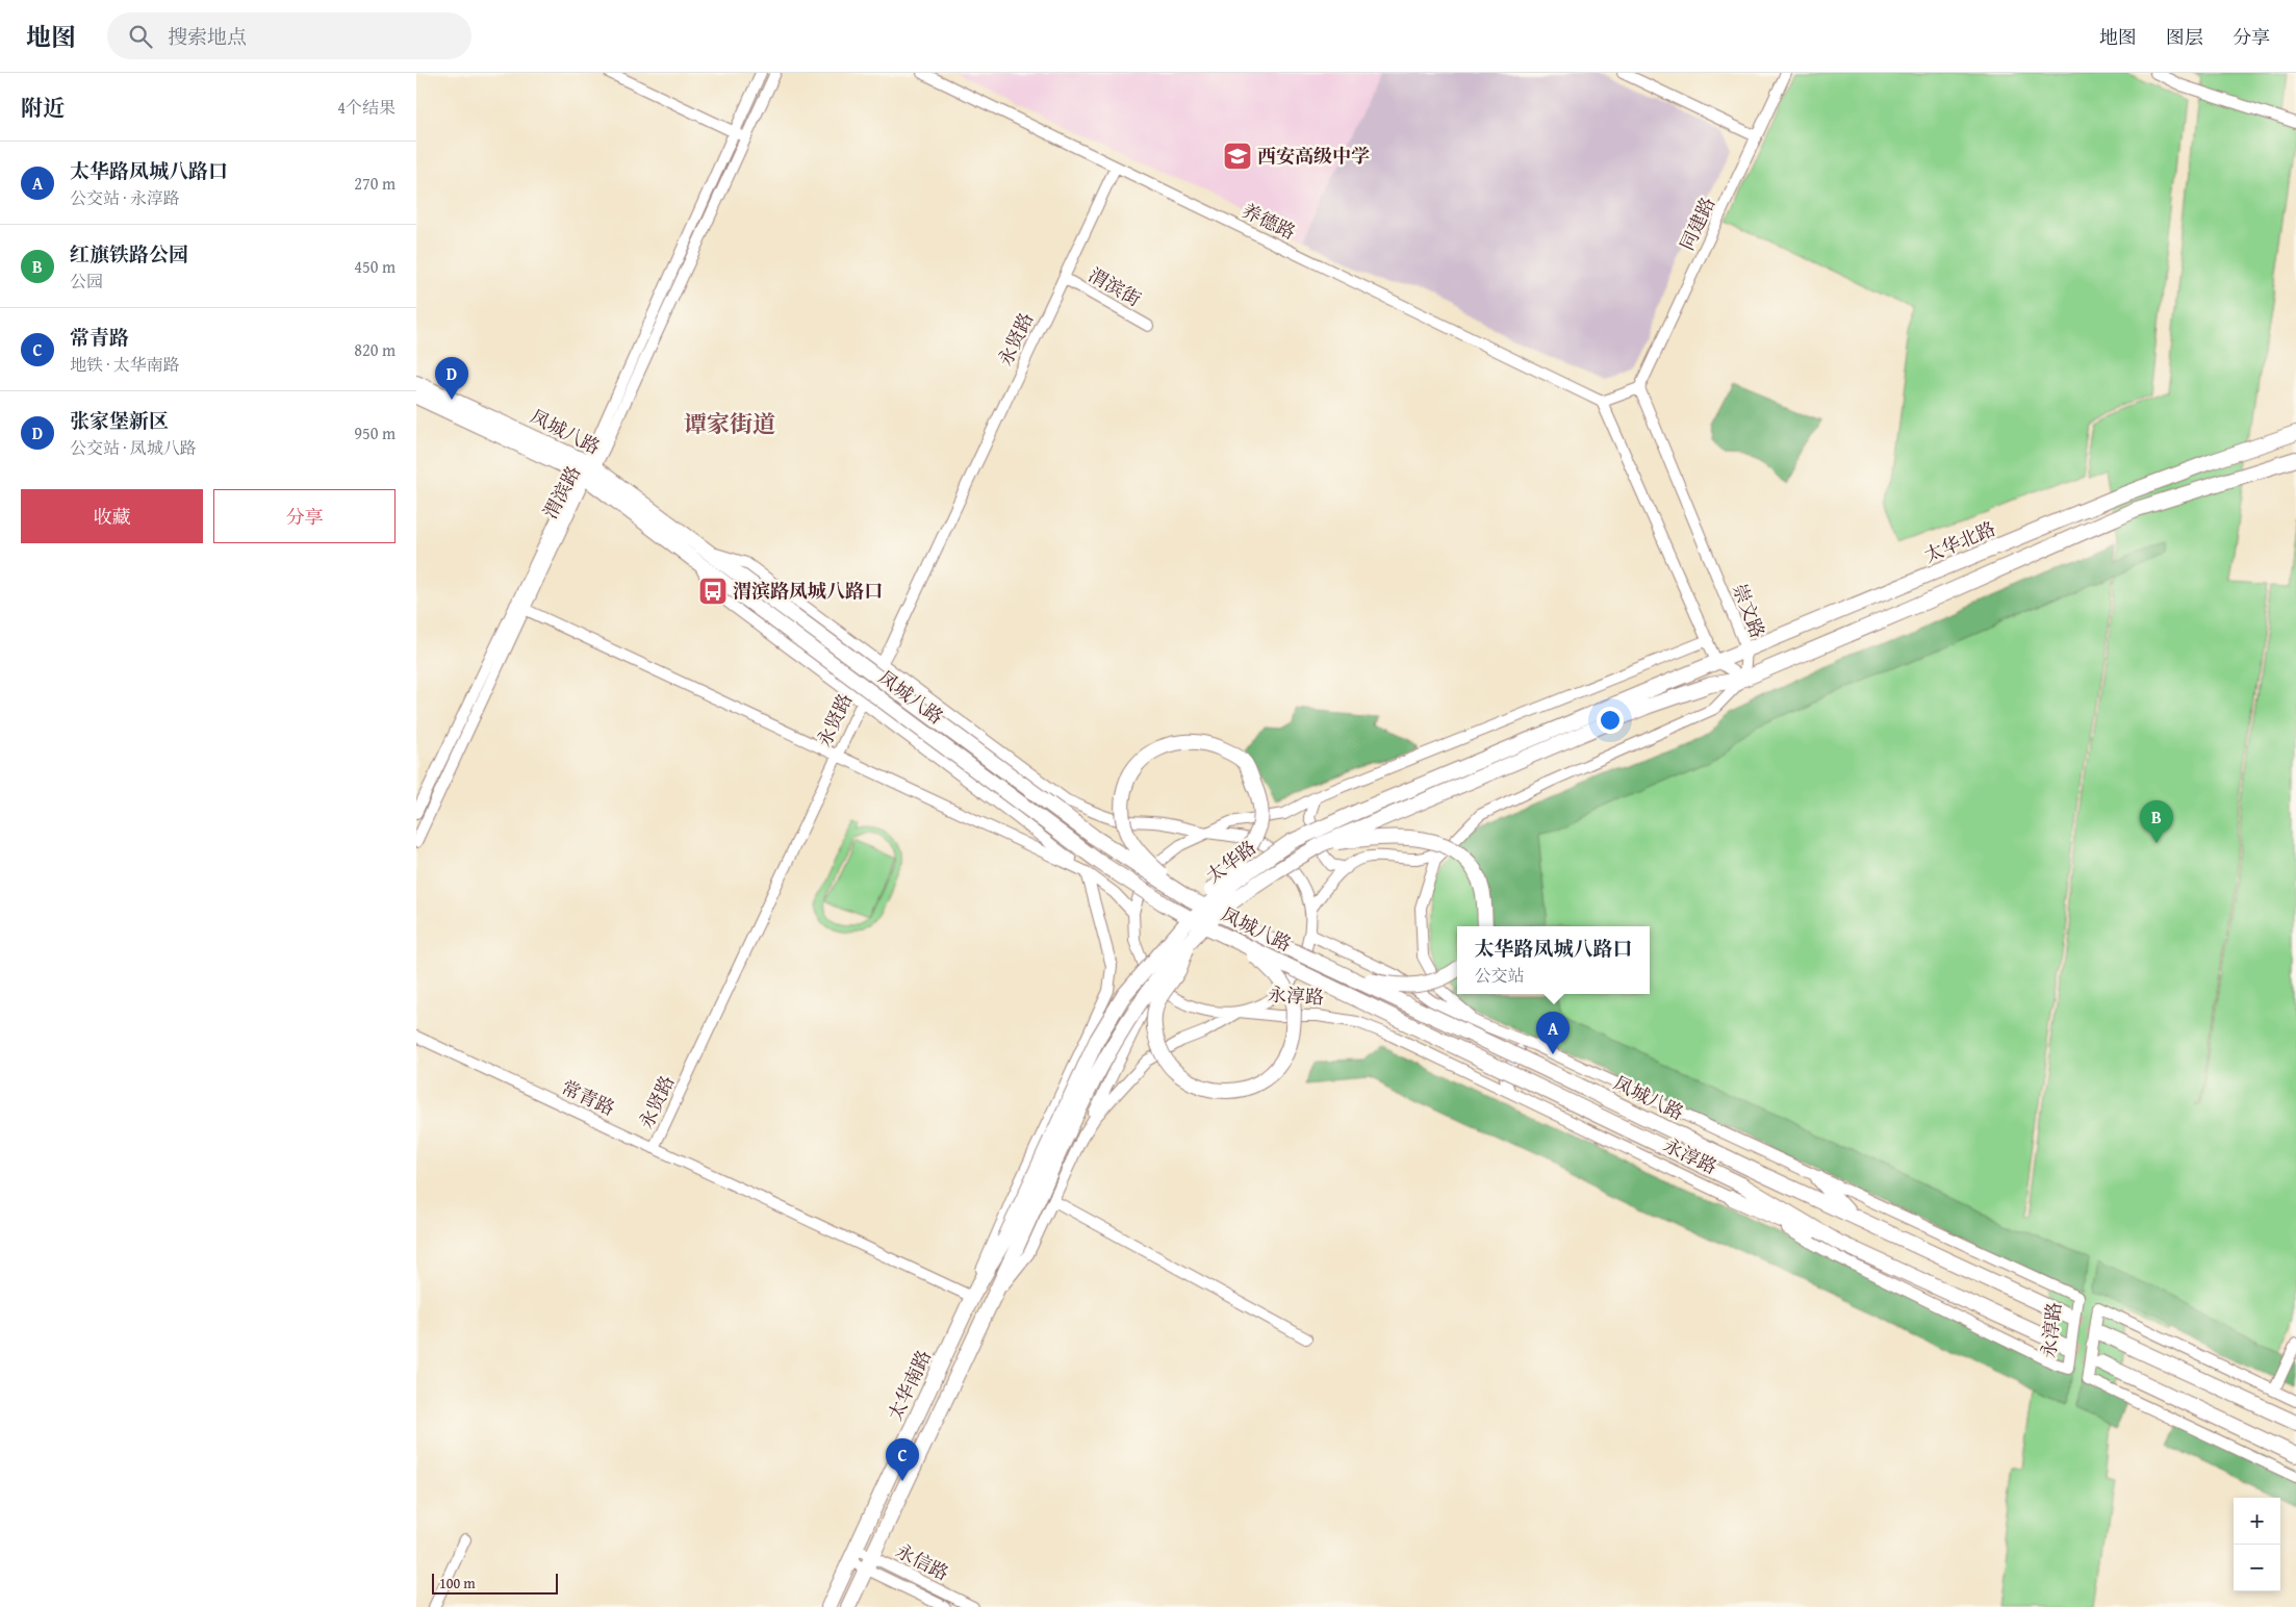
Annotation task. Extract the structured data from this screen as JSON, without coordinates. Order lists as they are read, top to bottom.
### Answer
{
  "streets": {
    "main road": [
      "凤城八路",
      "太华北路",
      "太华路",
      "永淳路",
      "太华南路"
    ],
    "street": [
      "养德路",
      "同建路",
      "渭滨街",
      "永贤路",
      "渭滨路",
      "崇文路",
      "常青路",
      "永信路"
    ]
  },
  "crossings": [
    ["养德路", "永贤路"],
    ["同建路", "崇文路"],
    ["渭滨街", "永贤路"],
    ["永贤路", "凤城八路"],
    ["永贤路", "常青路"],
    ["凤城八路", "渭滨路"],
    ["凤城八路", "永淳路"],
    ["太华北路", "崇文路"],
    ["太华北路", "太华路"],
    ["太华路", "太华南路"],
    ["常青路", "太华南路"],
    ["太华南路", "永信路"]
  ],
  "districts": ["谭家街道"],
  "places": {
    "school or university": ["西安高级中学"],
    "bus stop": ["渭滨路凤城八路口"]
  },
  "scale_bar": "100 m",
  "page": {
    "header": "地图",
    "search": "搜索地点",
    "nav": ["地图", "图层", "分享"],
    "heading": ["附近", "4个结果"],
    "list": [
      {
        "mark": "A",
        "name": "太华路凤城八路口",
        "note": "公交站 · 永淳路",
        "value": "270 m"
      },
      {
        "mark": "B",
        "name": "红旗铁路公园",
        "note": "公园",
        "value": "450 m"
      },
      {
        "mark": "C",
        "name": "常青路",
        "note": "地铁 · 太华南路",
        "value": "820 m"
      },
      {
        "mark": "D",
        "name": "张家堡新区",
        "note": "公交站 · 凤城八路",
        "value": "950 m"
      }
    ],
    "pins": [
      "D",
      "B",
      "A",
      "C"
    ],
    "buttons": ["收藏", "分享"],
    "popup": ["太华路凤城八路口", "公交站"],
    "map_buttons": ["+", "−"],
    "scale": "100 m"
  }
}
